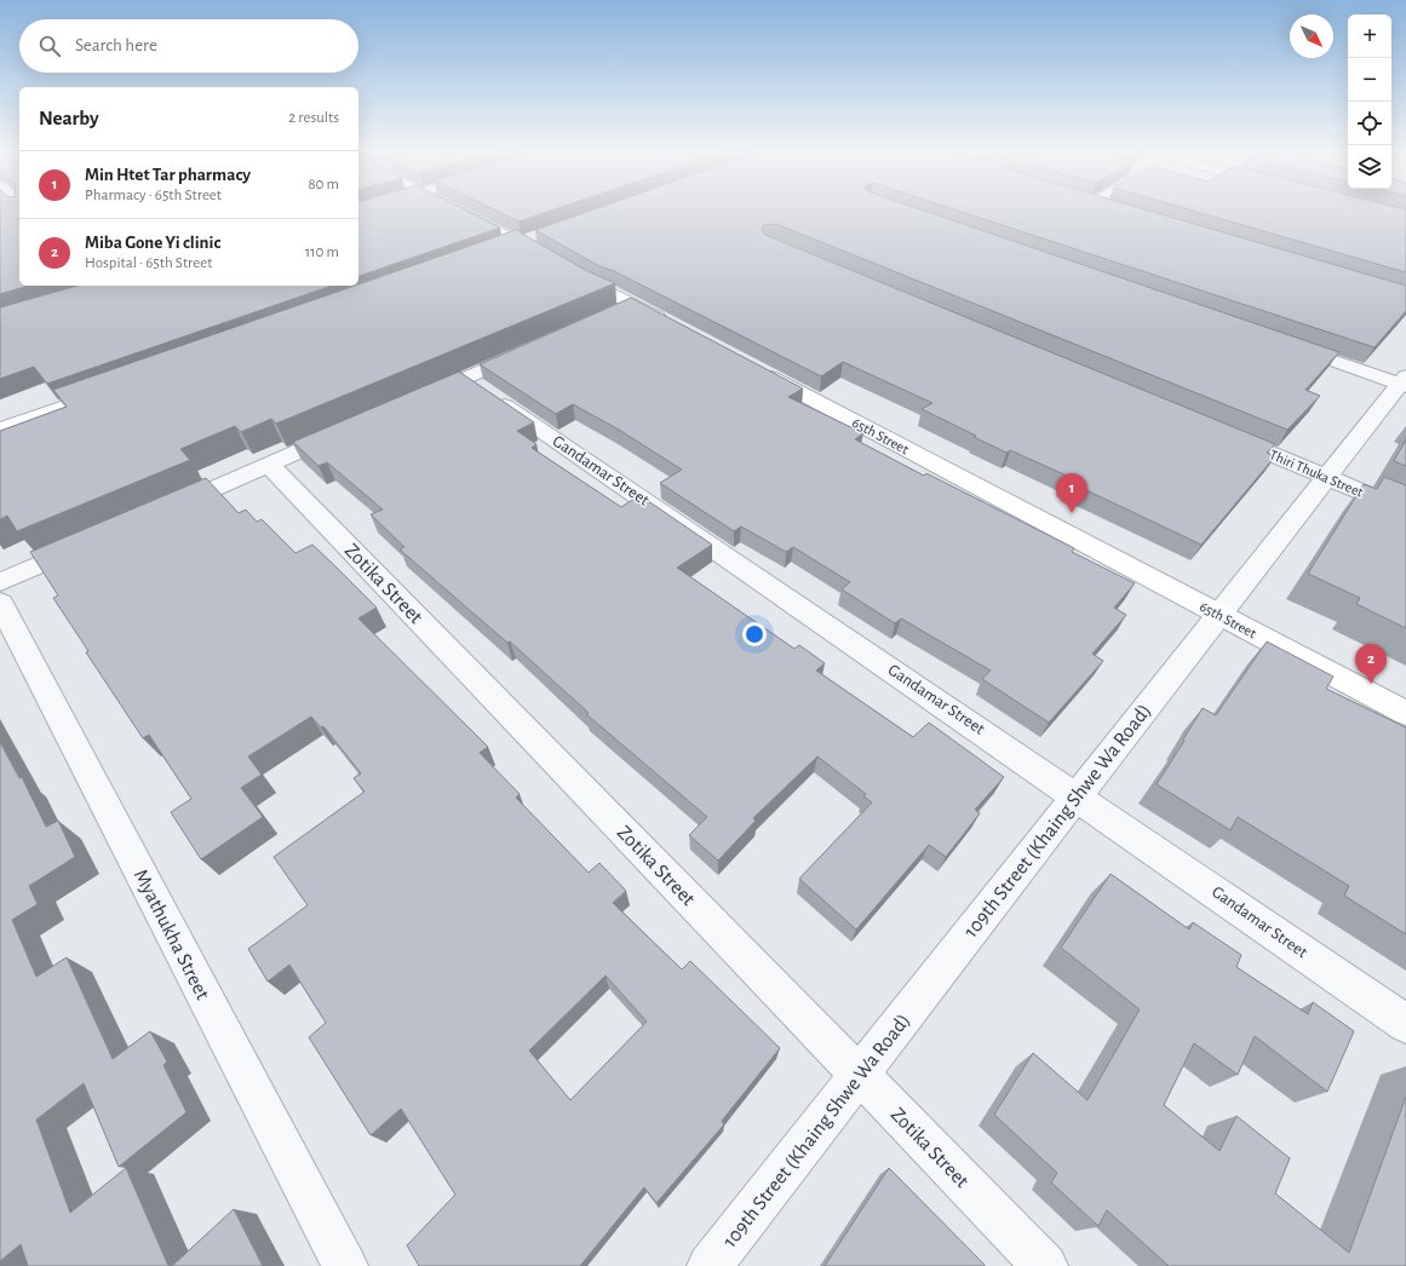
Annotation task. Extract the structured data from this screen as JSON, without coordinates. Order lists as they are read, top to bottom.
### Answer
{
  "streets": {
    "street": [
      "65th Street",
      "Gandamar Street",
      "Thiri Thuka Street",
      "Zotika Street",
      "109th Street (Khaing Shwe Wa Road)",
      "Myathukha Street"
    ]
  },
  "crossings": [
    ["65th Street", "109th Street (Khaing Shwe Wa Road)"],
    ["Gandamar Street", "109th Street (Khaing Shwe Wa Road)"],
    ["Thiri Thuka Street", "109th Street (Khaing Shwe Wa Road)"],
    ["Zotika Street", "109th Street (Khaing Shwe Wa Road)"]
  ],
  "north": "bottom right",
  "page": {
    "map_buttons": ["+", "−"],
    "search": "Search here",
    "heading": ["Nearby", "2 results"],
    "list": [
      {
        "mark": "1",
        "name": "Min Htet Tar pharmacy",
        "note": "Pharmacy · 65th Street",
        "value": "80 m"
      },
      {
        "mark": "2",
        "name": "Miba Gone Yi clinic",
        "note": "Hospital · 65th Street",
        "value": "110 m"
      }
    ],
    "pins": ["1", "2"]
  }
}
